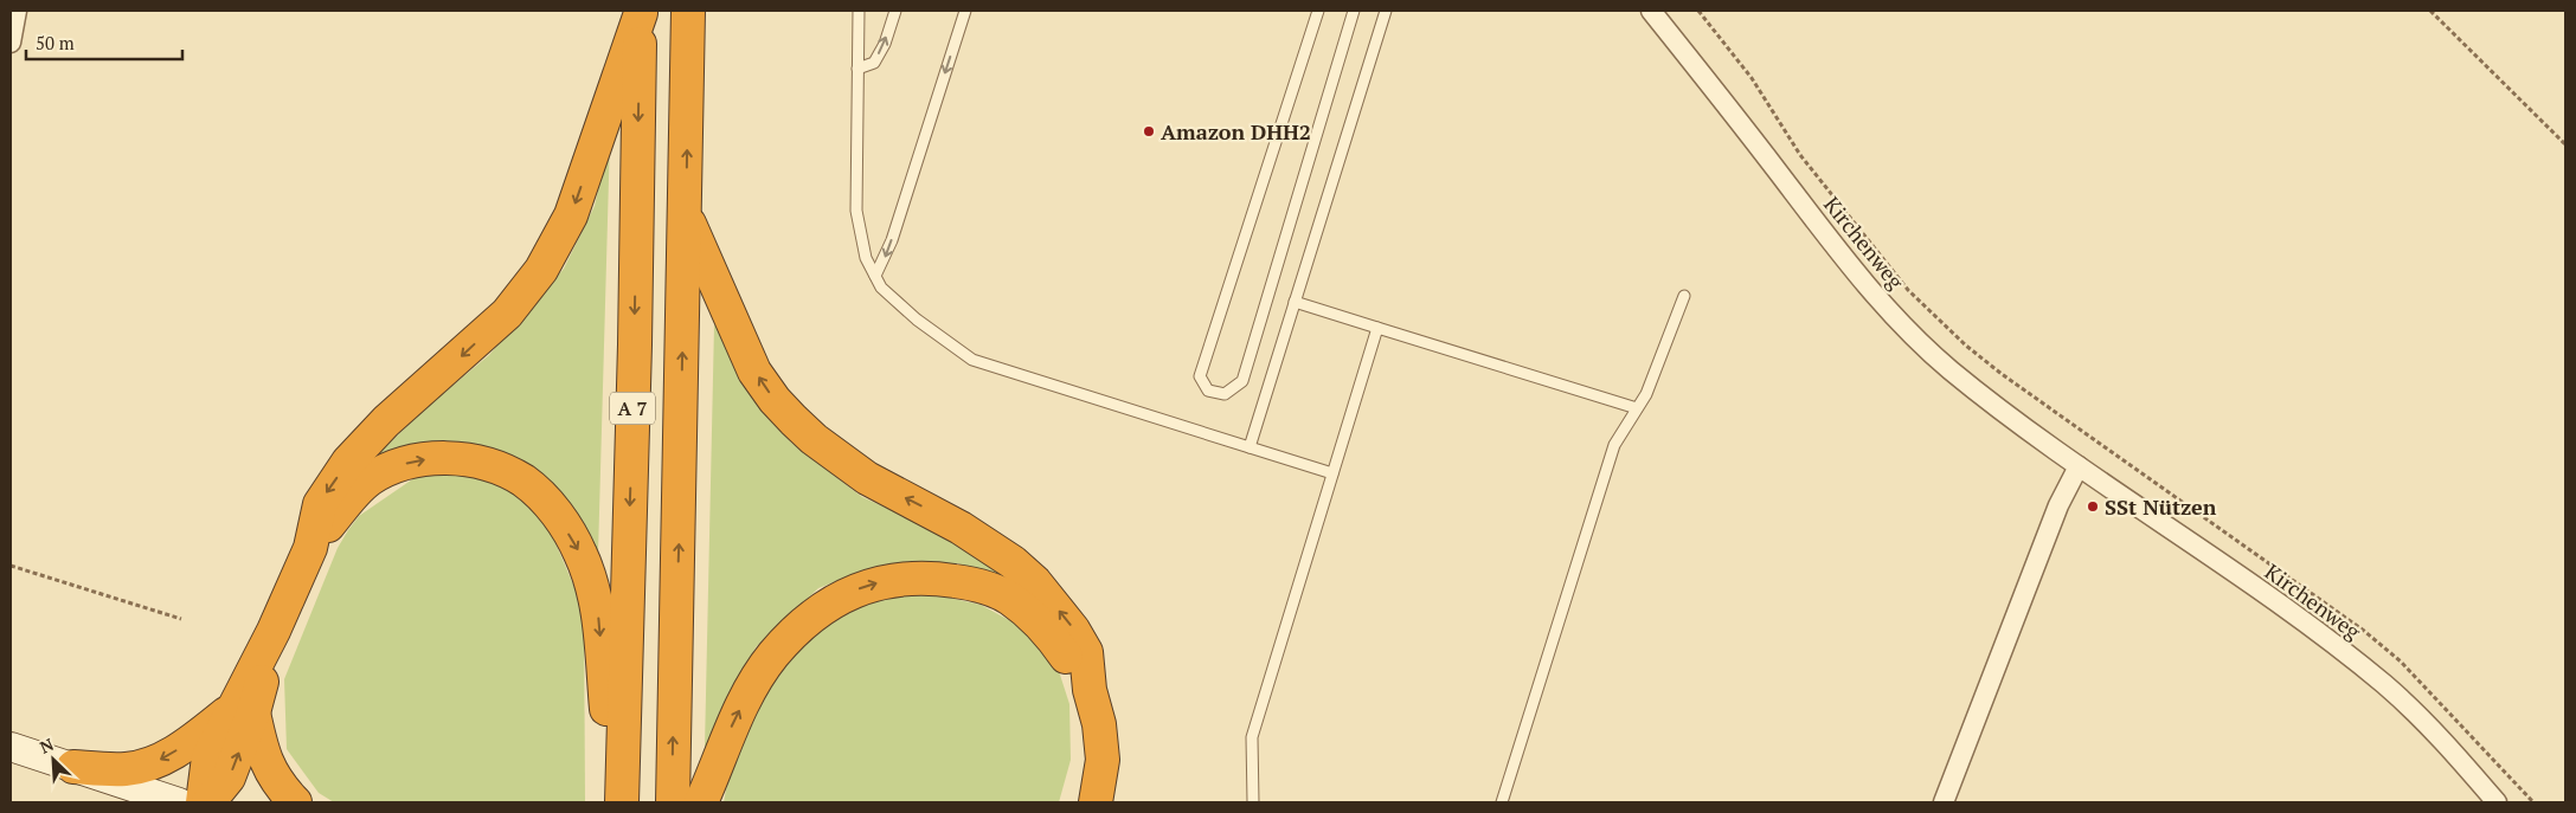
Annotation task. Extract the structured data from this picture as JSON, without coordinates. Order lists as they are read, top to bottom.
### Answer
{
  "streets": {
    "highway": ["A 7"],
    "street": ["Kirchenweg"]
  },
  "places": ["Amazon DHH2", "SSt Nützen"],
  "scale_bar": "50 m",
  "north": "top left"
}
